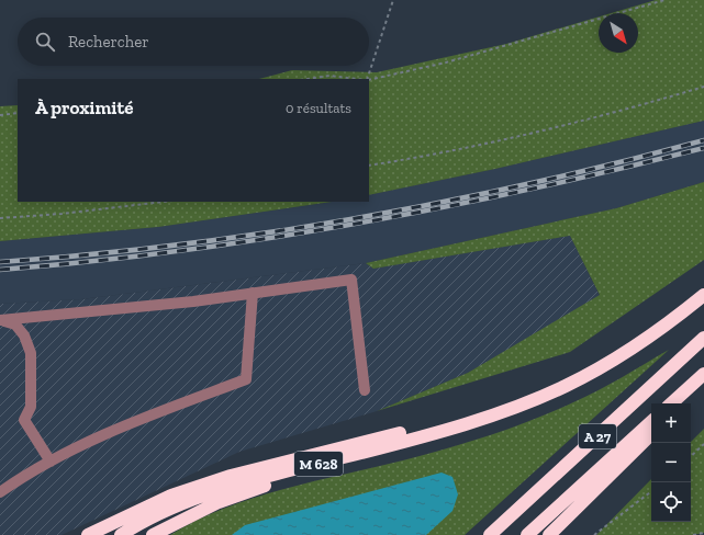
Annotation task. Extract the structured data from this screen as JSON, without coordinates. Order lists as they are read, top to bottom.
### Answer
{
  "streets": {
    "highway": ["A 27", "M 628"]
  },
  "north": "bottom right",
  "page": {
    "search": "Rechercher",
    "heading": ["À proximité", "0 résultats"],
    "map_buttons": ["+", "−"]
  }
}
